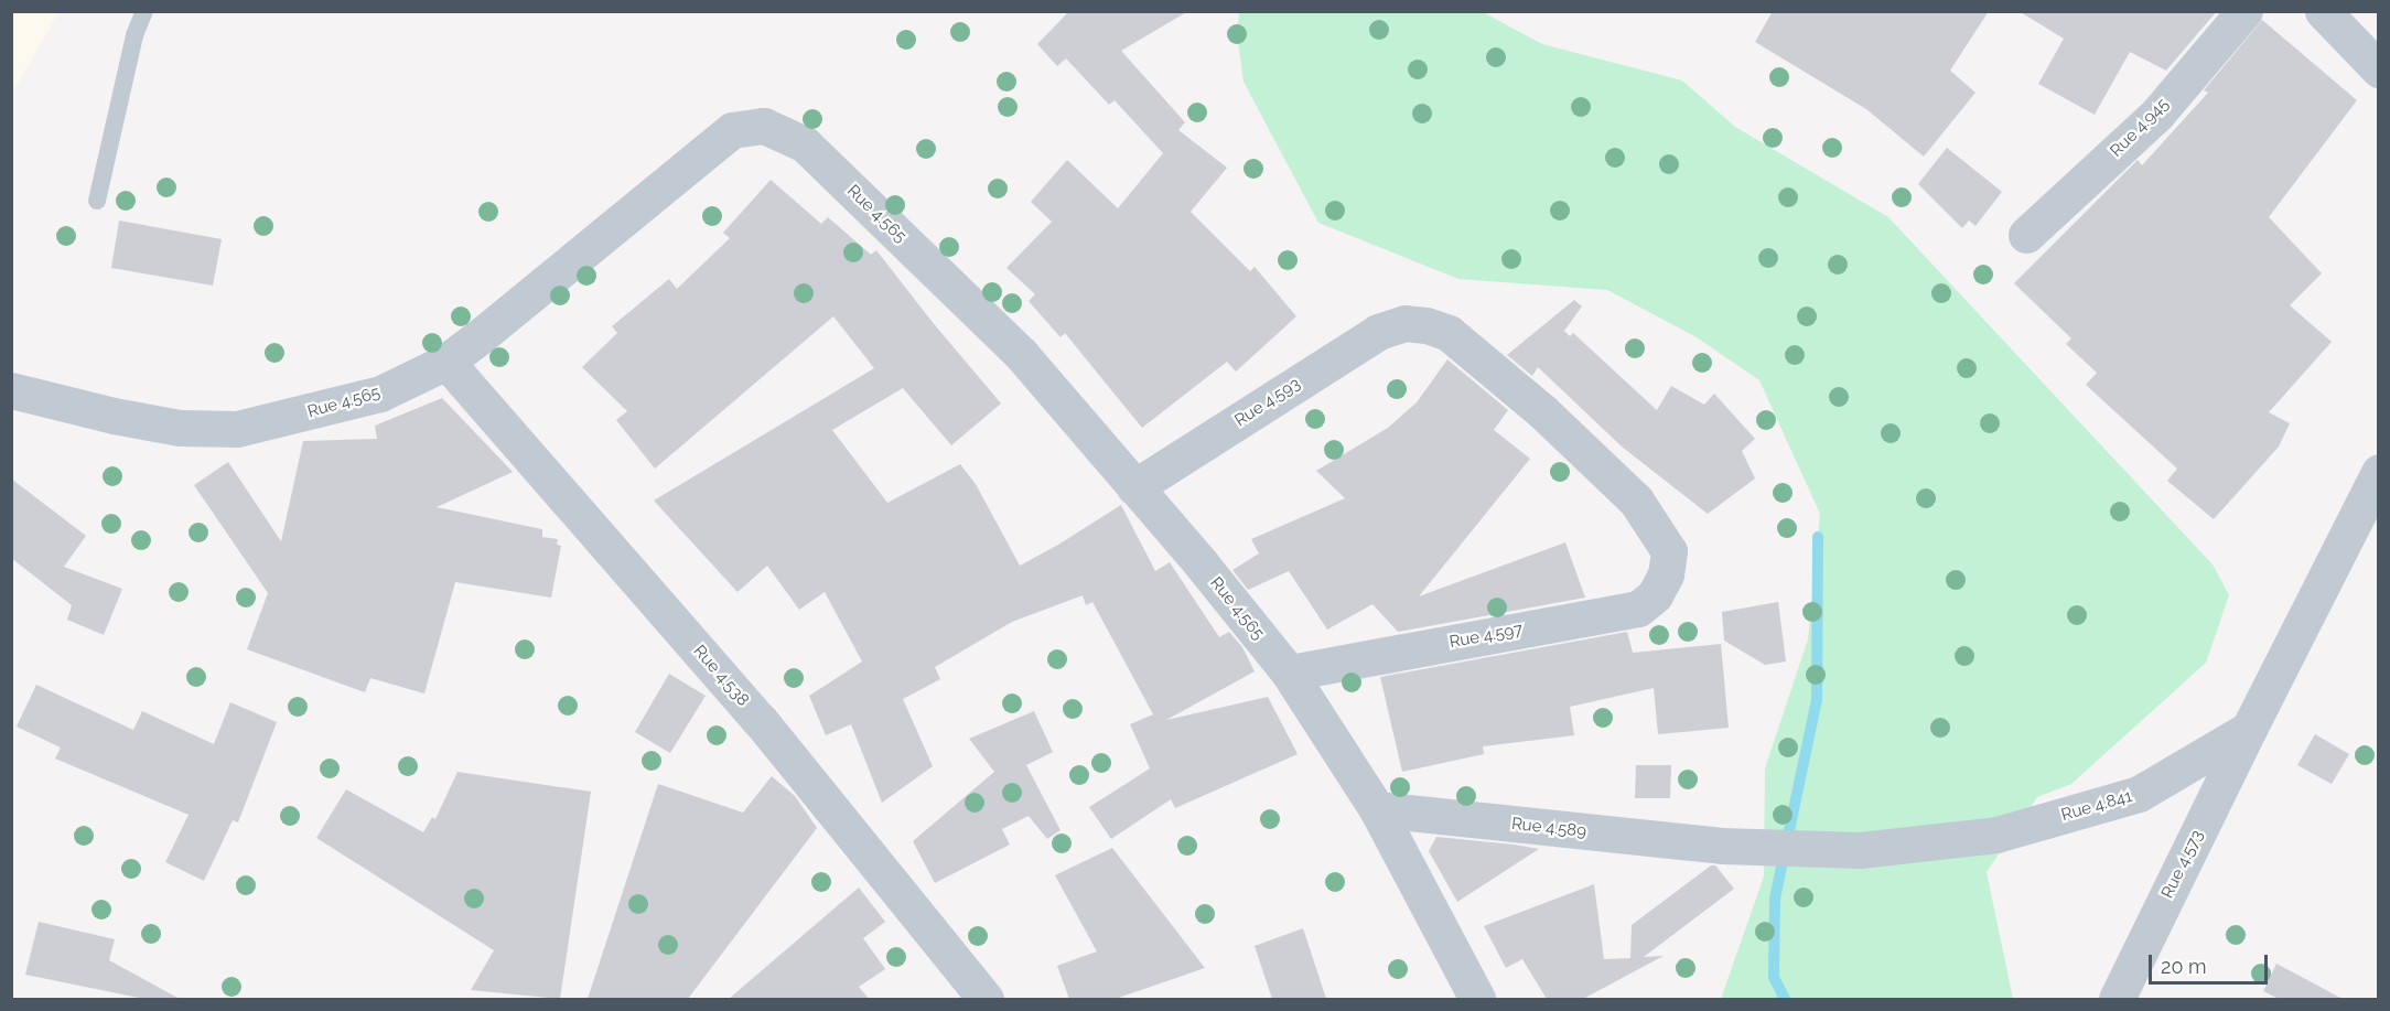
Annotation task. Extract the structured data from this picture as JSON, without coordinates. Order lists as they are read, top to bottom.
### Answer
{
  "streets": {
    "street": [
      "Rue 4.945",
      "Rue 4.565",
      "Rue 4.593",
      "Rue 4.597",
      "Rue 4.538",
      "Rue 4.841",
      "Rue 4.589",
      "Rue 4.573"
    ]
  },
  "crossings": [
    ["Rue 4.565", "Rue 4.593"],
    ["Rue 4.565", "Rue 4.597"],
    ["Rue 4.565", "Rue 4.538"],
    ["Rue 4.565", "Rue 4.589"],
    ["Rue 4.593", "Rue 4.597"],
    ["Rue 4.841", "Rue 4.589"],
    ["Rue 4.841", "Rue 4.573"]
  ],
  "scale_bar": "20 m"
}
